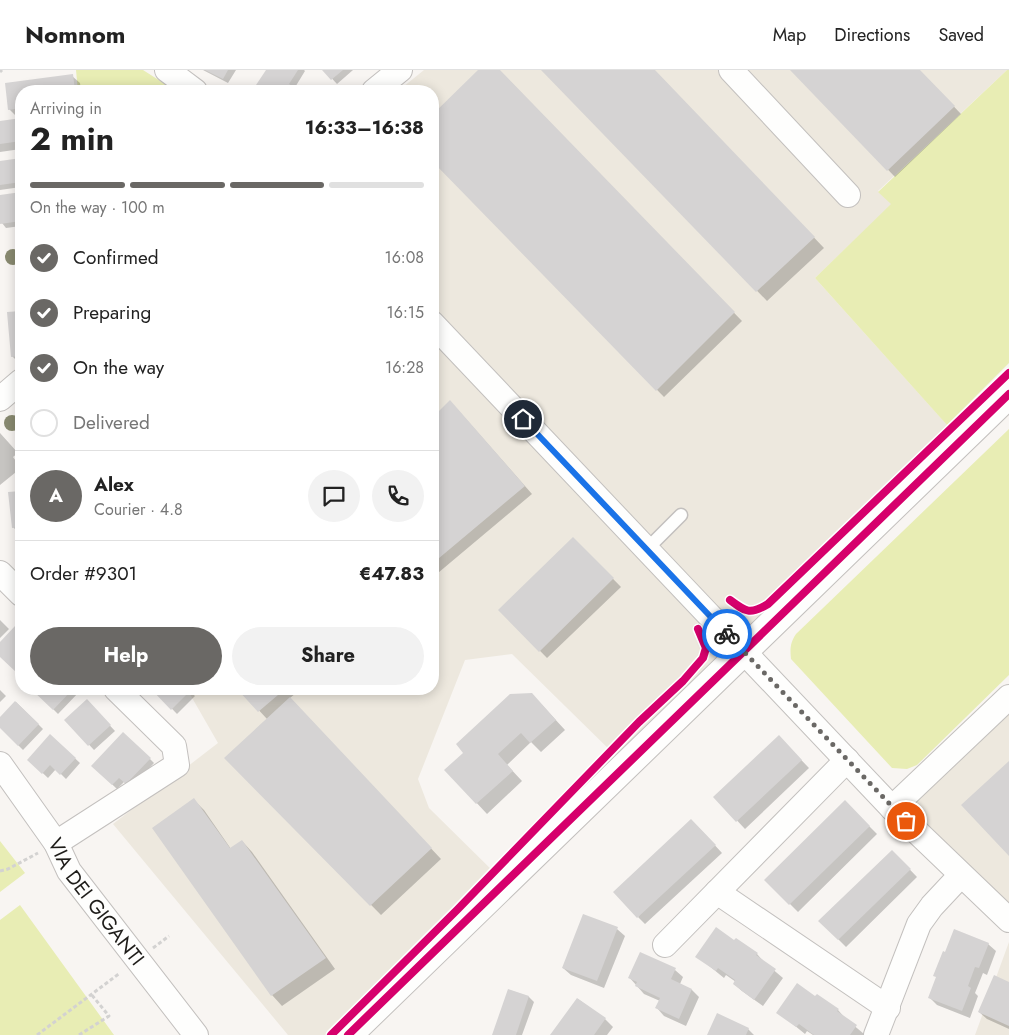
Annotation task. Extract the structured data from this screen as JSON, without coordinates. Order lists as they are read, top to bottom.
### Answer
{
  "streets": {
    "street": ["VIA DEI GIGANTI"]
  },
  "page": {
    "header": "Nomnom",
    "nav": ["Map", "Directions", "Saved"],
    "heading": ["2 min", "Arriving in", "16:33–16:38"],
    "panel": [
      "Alex",
      "Courier · 4.8",
      "Order #9301",
      "€47.83"
    ],
    "bar": "On the way · 100 m",
    "list": [
      ["Confirmed", "16:08"],
      ["Preparing", "16:15"],
      ["On the way", "16:28"],
      "Delivered"
    ],
    "round": "A",
    "buttons": ["Help", "Share"]
  }
}
